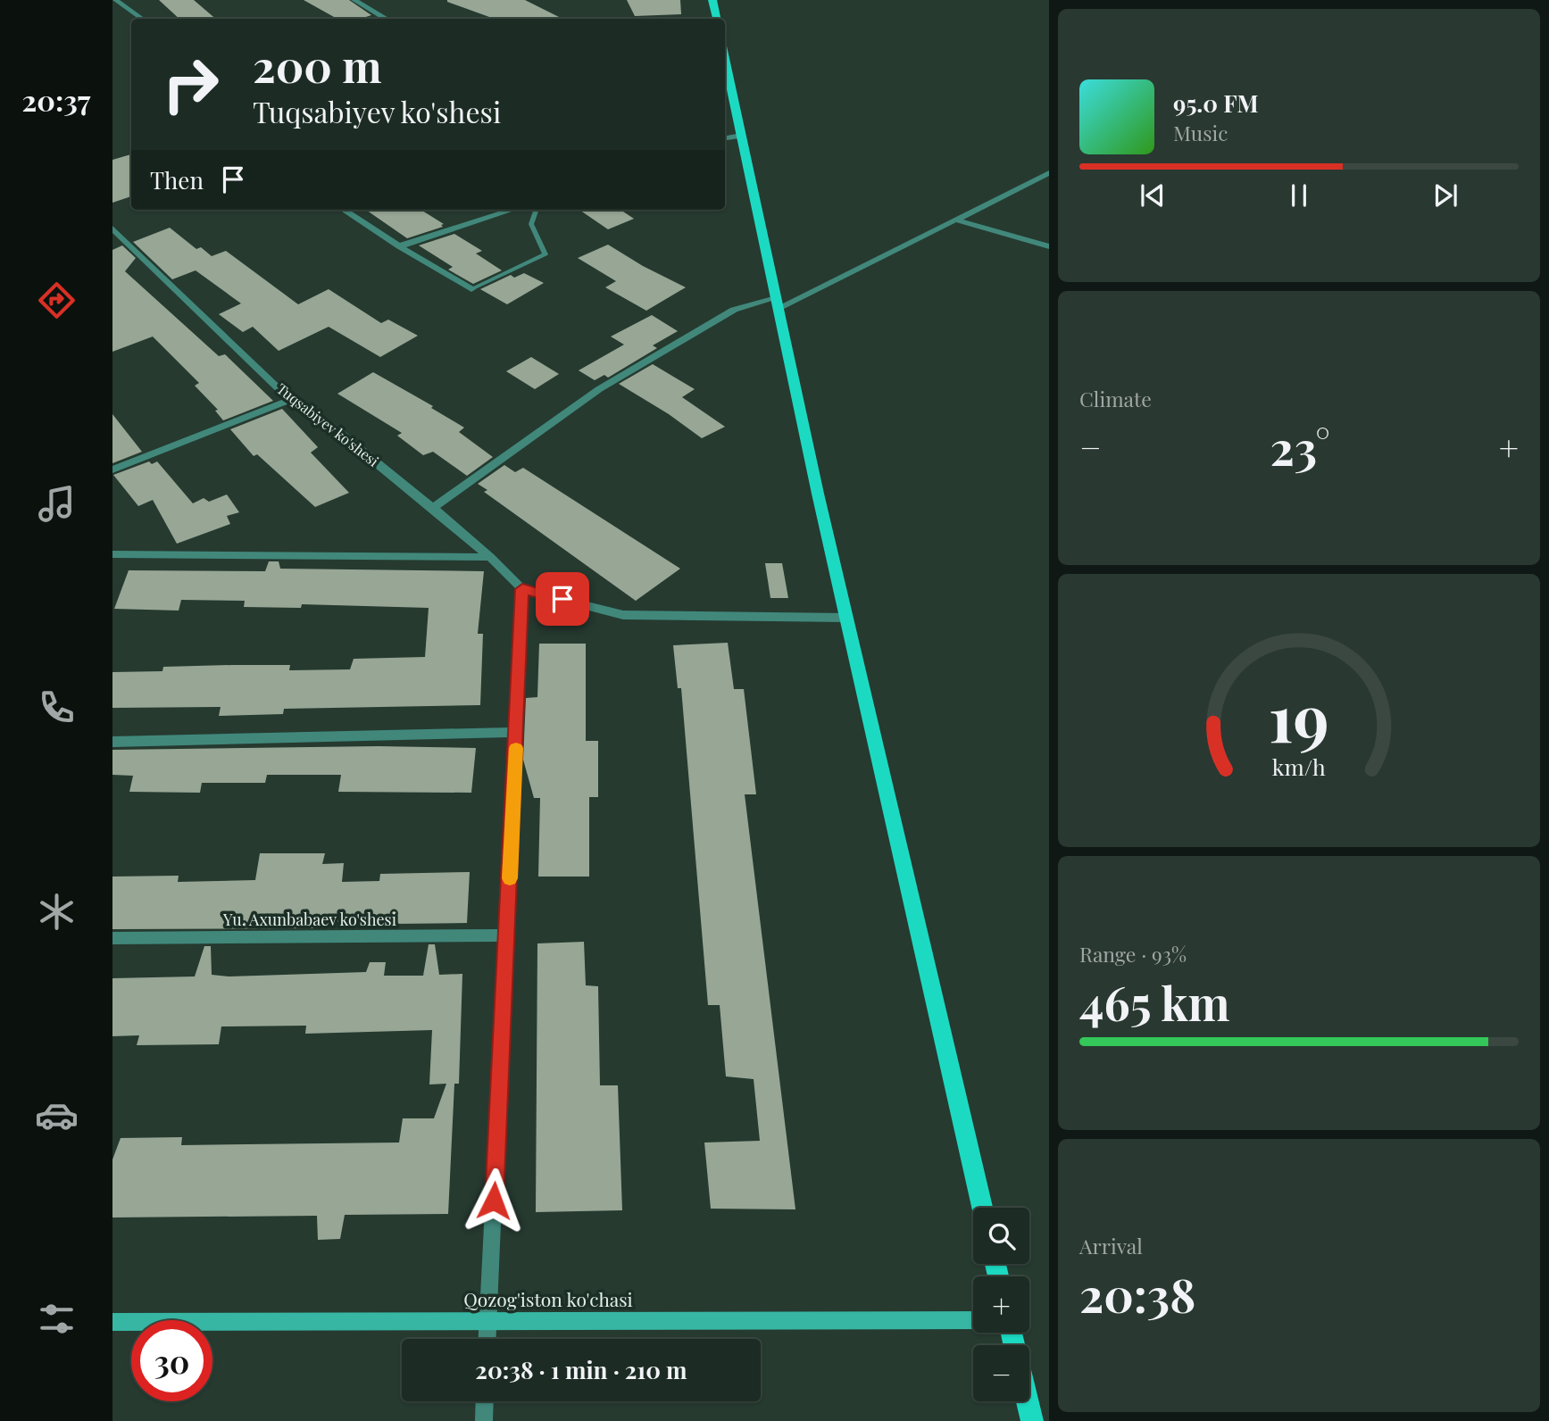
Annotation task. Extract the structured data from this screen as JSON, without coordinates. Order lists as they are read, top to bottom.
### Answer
{
  "streets": {
    "street": ["Tuqsabiyev ko'shesi", "Yu. Axunbabaev ko'shesi", "Qozog'iston ko'chasi"]
  },
  "page": {
    "tabs": "20:37",
    "turn": ["200 m", "Tuqsabiyev ko'shesi"],
    "song": ["95.0 FM", "Music"],
    "then": "Then",
    "tile": [
      "Climate",
      ["Range · 93%", "465 km"],
      ["Arrival", "20:38"]
    ],
    "heat": ["−", "23°", "+"],
    "map_buttons": ["+", "−"],
    "limit": "30",
    "trip": "20:38 · 1 min · 210 m",
    "gauge": ["19", "km/h"]
  }
}
